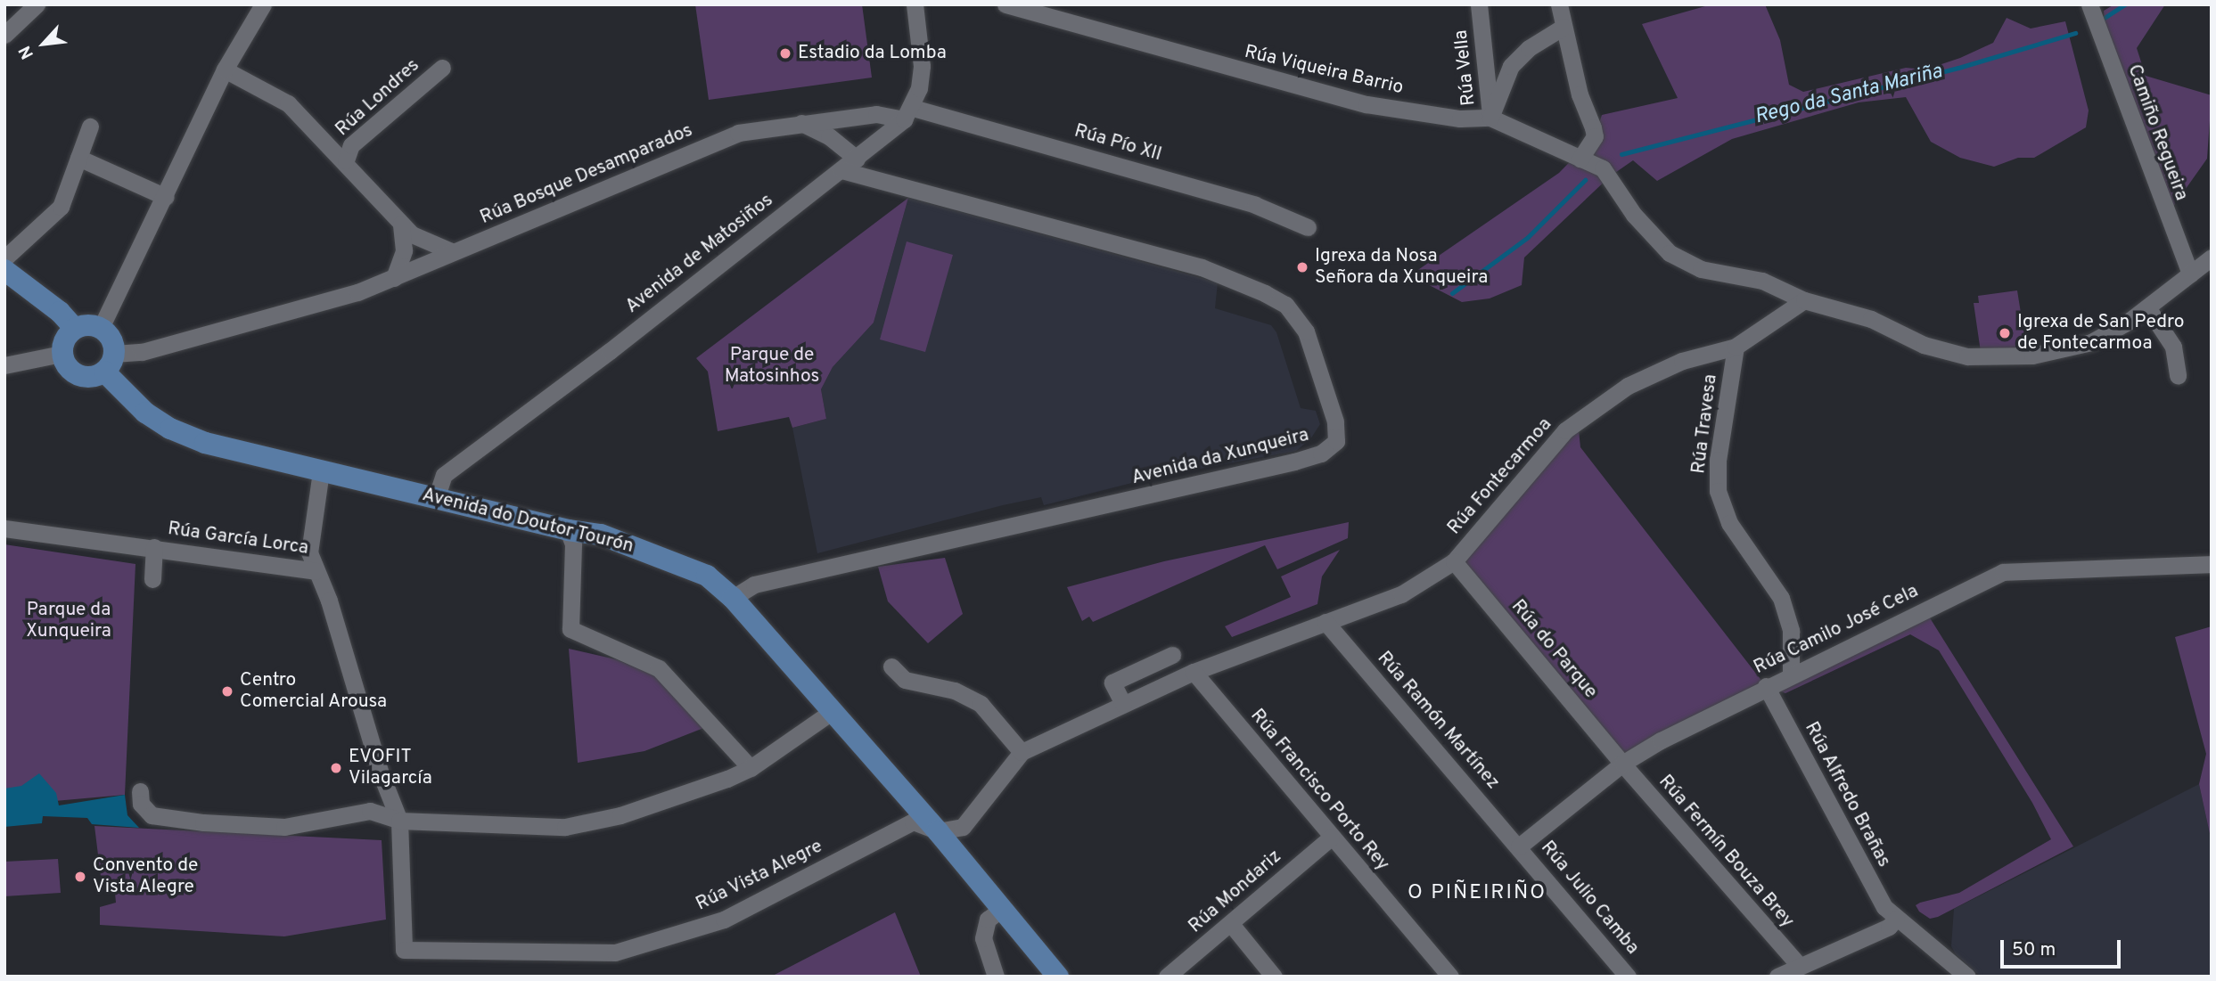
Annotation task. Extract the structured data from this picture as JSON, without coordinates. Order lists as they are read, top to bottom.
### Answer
{
  "streets": {
    "main road": ["Avenida do Doutor Tourón"],
    "street": [
      "Rúa Vella",
      "Rúa Viqueira Barrio",
      "Rúa Londres",
      "Camiño Regueira",
      "Rúa Pío XII",
      "Rúa Bosque Desamparados",
      "Avenida de Matosiños",
      "Rúa Travesa",
      "Avenida da Xunqueira",
      "Rúa Fontecarmoa",
      "Rúa García Lorca",
      "Rúa Camilo José Cela",
      "Rúa do Parque",
      "Rúa Ramón Martínez",
      "Rúa Francisco Porto Rey",
      "Rúa Alfredo Brañas",
      "Rúa Fermín Bouza Brey",
      "Rúa Vista Alegre",
      "Rúa Mondariz",
      "Rúa Julio Camba"
    ]
  },
  "crossings": [
    ["Rúa Vella", "Rúa Viqueira Barrio"],
    ["Rúa Viqueira Barrio", "Rúa Fontecarmoa"],
    ["Rúa Londres", "Rúa Bosque Desamparados"],
    ["Rúa Pío XII", "Rúa Bosque Desamparados"],
    ["Rúa Pío XII", "Avenida de Matosiños"],
    ["Rúa Bosque Desamparados", "Avenida de Matosiños"],
    ["Rúa Bosque Desamparados", "Avenida do Doutor Tourón"],
    ["Avenida de Matosiños", "Avenida da Xunqueira"],
    ["Avenida de Matosiños", "Avenida do Doutor Tourón"],
    ["Rúa Travesa", "Rúa Fontecarmoa"],
    ["Rúa Travesa", "Rúa Camilo José Cela"],
    ["Avenida da Xunqueira", "Avenida do Doutor Tourón"],
    ["Rúa Fontecarmoa", "Avenida do Doutor Tourón"],
    ["Rúa Fontecarmoa", "Rúa do Parque"],
    ["Rúa Fontecarmoa", "Rúa Ramón Martínez"],
    ["Rúa Fontecarmoa", "Rúa Francisco Porto Rey"],
    ["Rúa Fontecarmoa", "Rúa Vista Alegre"],
    ["Avenida do Doutor Tourón", "Rúa Vista Alegre"],
    ["Rúa Camilo José Cela", "Rúa do Parque"],
    ["Rúa Camilo José Cela", "Rúa Ramón Martínez"],
    ["Rúa Camilo José Cela", "Rúa Alfredo Brañas"],
    ["Rúa Camilo José Cela", "Rúa Fermín Bouza Brey"],
    ["Rúa Camilo José Cela", "Rúa Julio Camba"],
    ["Rúa do Parque", "Rúa Fermín Bouza Brey"],
    ["Rúa Ramón Martínez", "Rúa Julio Camba"],
    ["Rúa Francisco Porto Rey", "Rúa Mondariz"]
  ],
  "districts": ["O PIÑEIRIÑO"],
  "water": ["Rego da Santa Mariña"],
  "parks": ["Parque de Matosinhos", "Parque da Xunqueira"],
  "places": [
    "Estadio da Lomba",
    "Igrexa da Nosa Señora da Xunqueira",
    "Igrexa de San Pedro de Fontecarmoa",
    "Centro Comercial Arousa",
    "EVOFIT Vilagarcía",
    "Convento de Vista Alegre"
  ],
  "scale_bar": "50 m",
  "north": "bottom left"
}
